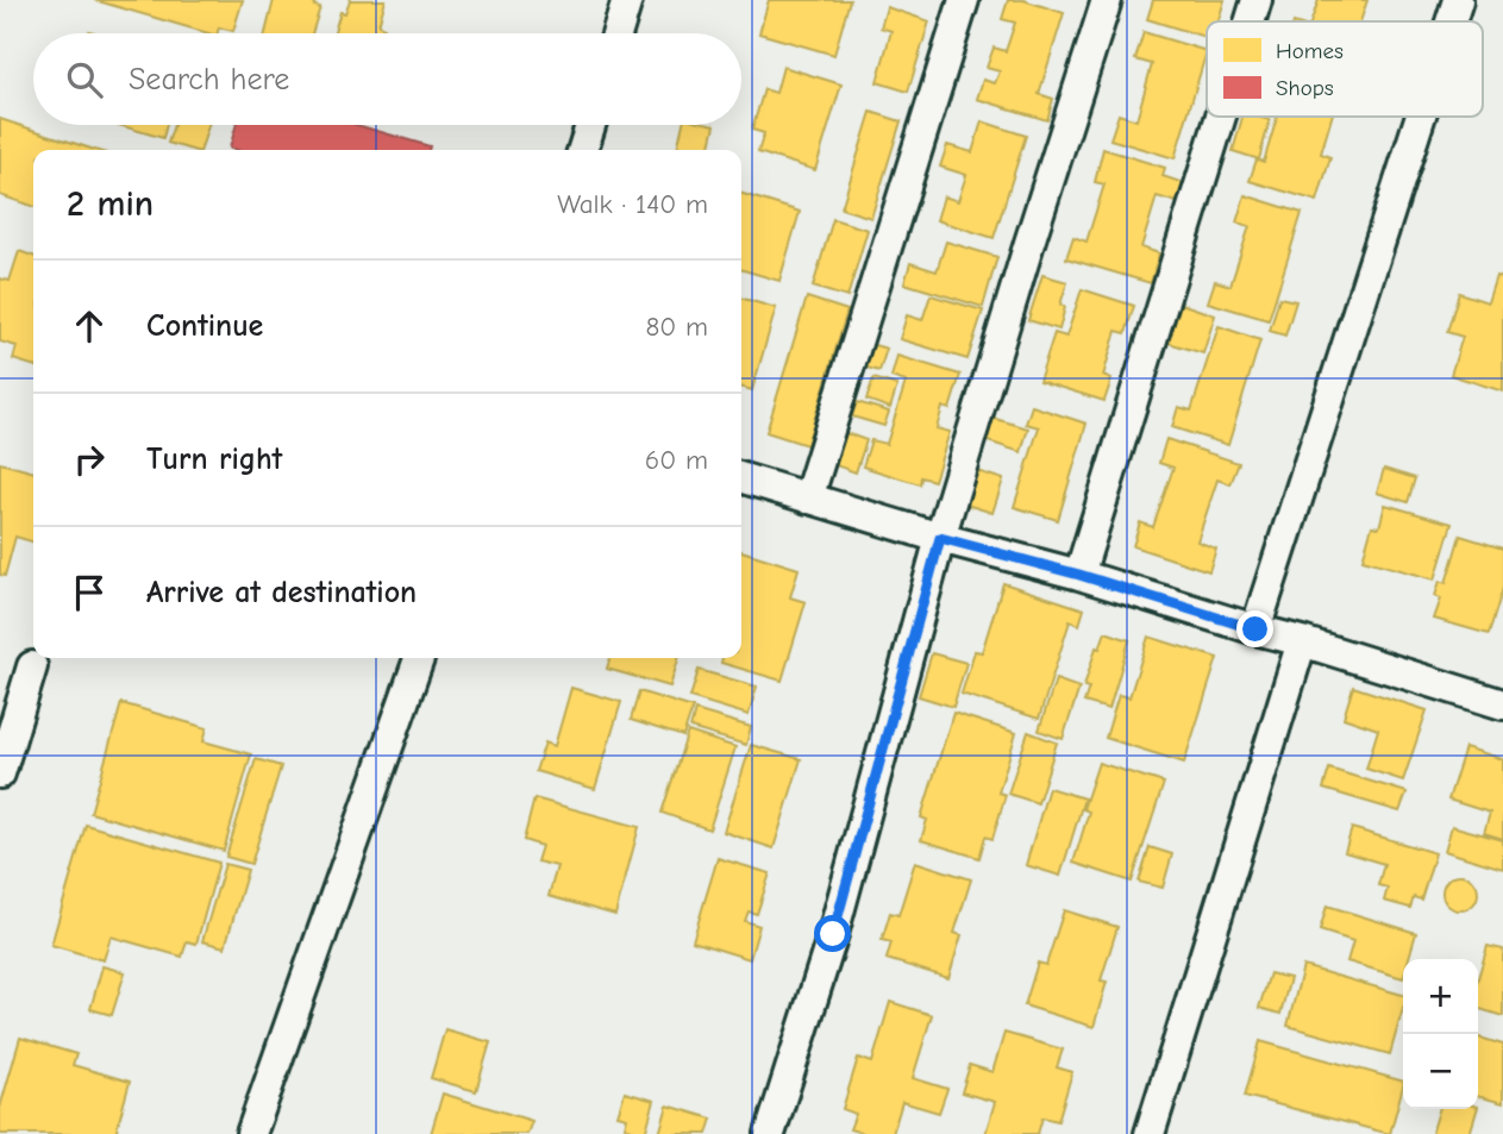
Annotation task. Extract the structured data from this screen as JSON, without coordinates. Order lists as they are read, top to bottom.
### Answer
{
  "legend": ["Homes", "Shops"],
  "page": {
    "search": "Search here",
    "heading": ["2 min", "Walk · 140 m"],
    "list": [
      ["Continue", "80 m"],
      ["Turn right", "60 m"],
      "Arrive at destination"
    ],
    "map_buttons": ["+", "−"]
  }
}
